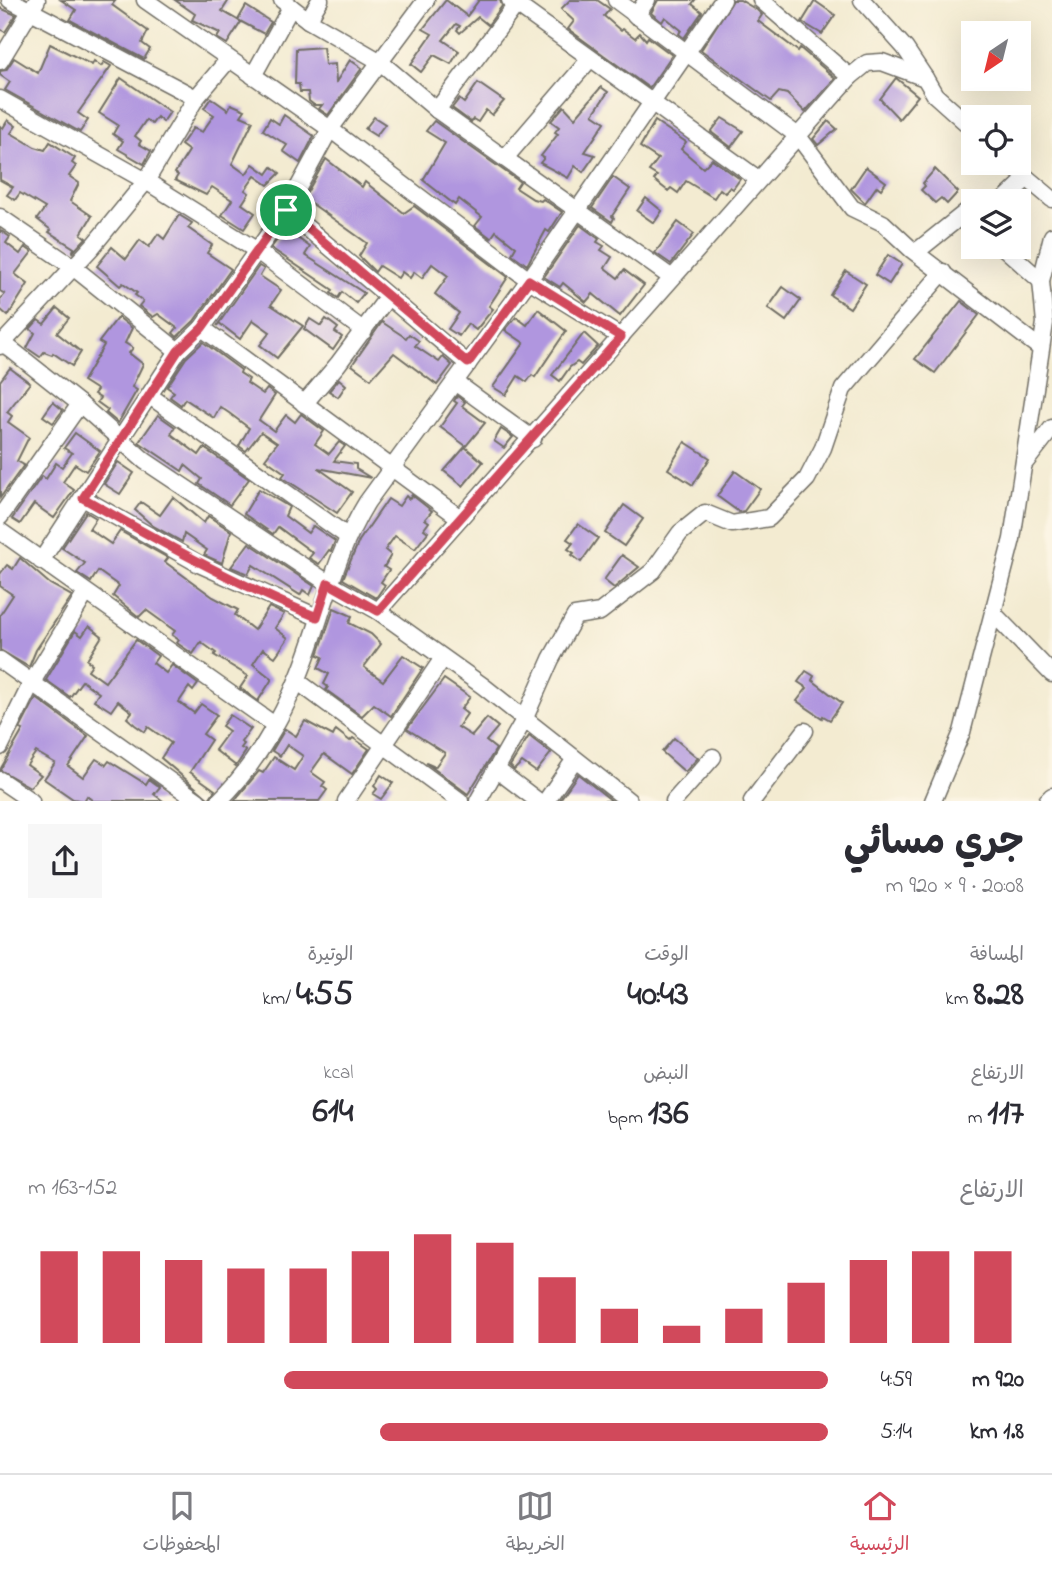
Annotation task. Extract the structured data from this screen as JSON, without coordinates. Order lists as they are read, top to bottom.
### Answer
{
  "north": "bottom left",
  "page": {
    "heading": ["جري مسائي", "20:08 · 9 × 920 m"],
    "stats": [
      ["المسافة", "8.28 km"],
      ["الوقت", "40:43"],
      ["الوتيرة", "4:55 /km"],
      ["الارتفاع", "117 m"],
      ["النبض", "136 bpm"],
      ["kcal", "614"]
    ],
    "chart": ["الارتفاع", "152–163 m"],
    "list": [
      {
        "name": "920 m",
        "note": "4:59"
      },
      {
        "name": "1.8 km",
        "note": "5:14"
      }
    ],
    "tabs": ["الرئيسية", "الخريطة", "المحفوظات"]
  }
}
